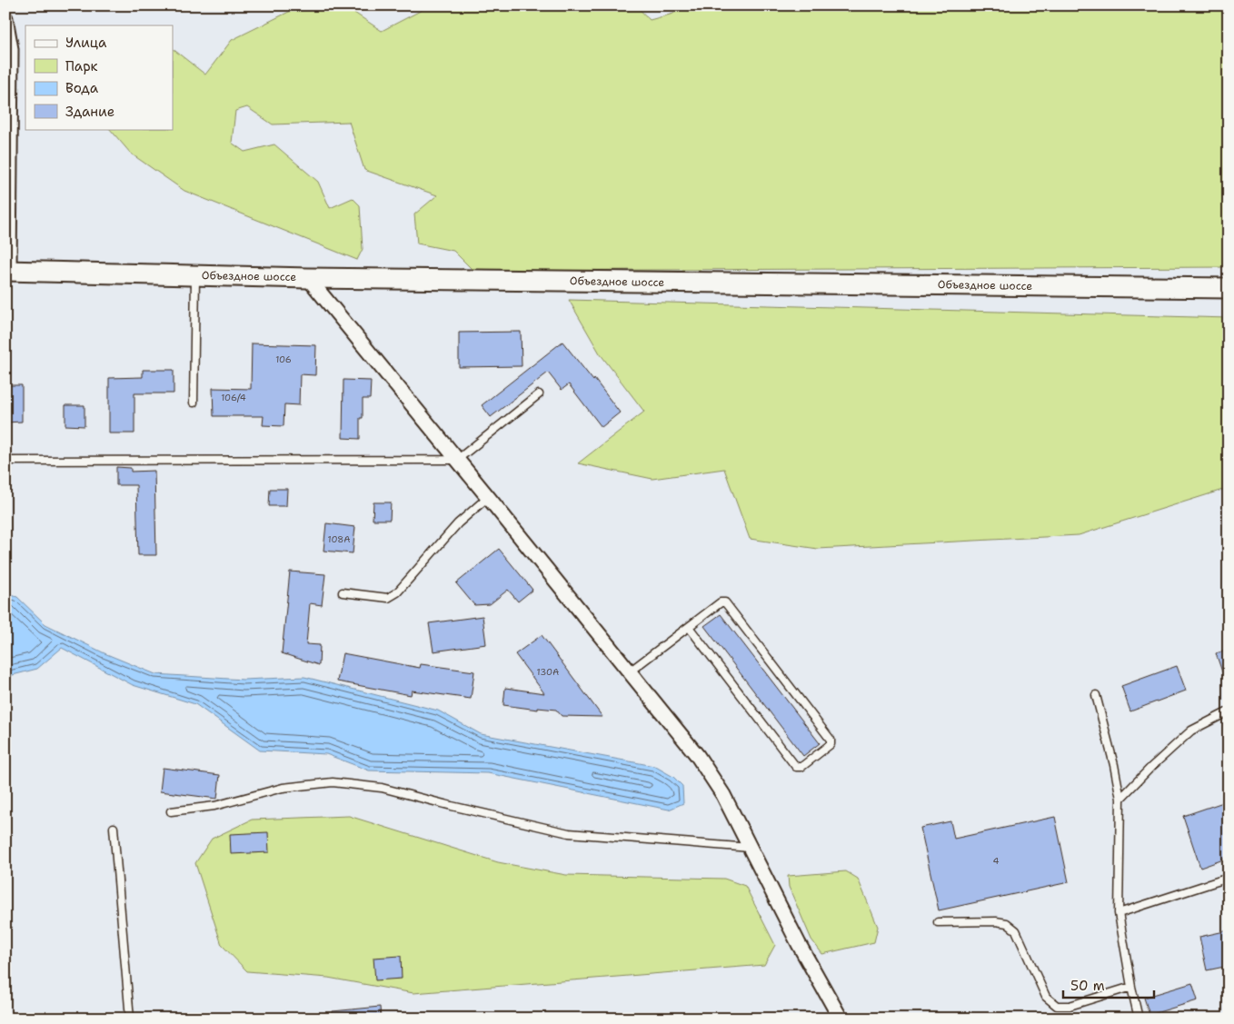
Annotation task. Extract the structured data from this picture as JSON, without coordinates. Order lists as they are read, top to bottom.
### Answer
{
  "streets": {
    "main road": ["Объездное шоссе"]
  },
  "house_numbers": [
    "106",
    "106/4",
    "108А",
    "130А",
    "4"
  ],
  "legend": [
    "Улица",
    "Парк",
    "Вода",
    "Здание"
  ],
  "scale_bar": "50 m"
}
